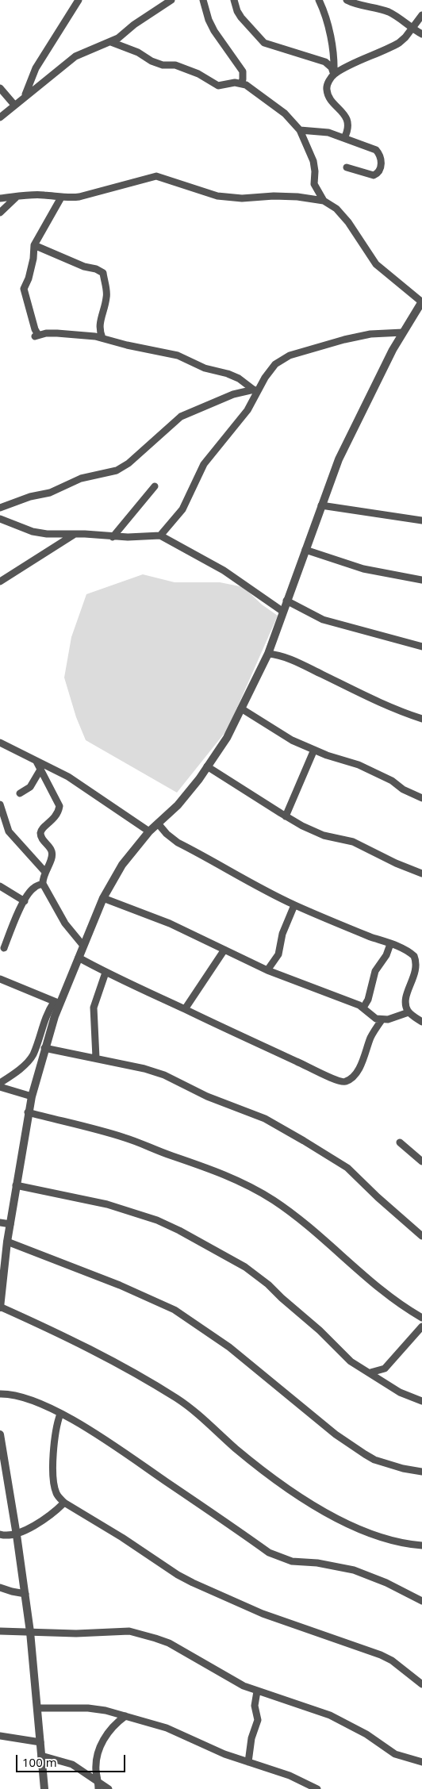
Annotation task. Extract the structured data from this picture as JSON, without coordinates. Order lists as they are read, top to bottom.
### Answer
{
  "scale_bar": "100 m"
}
